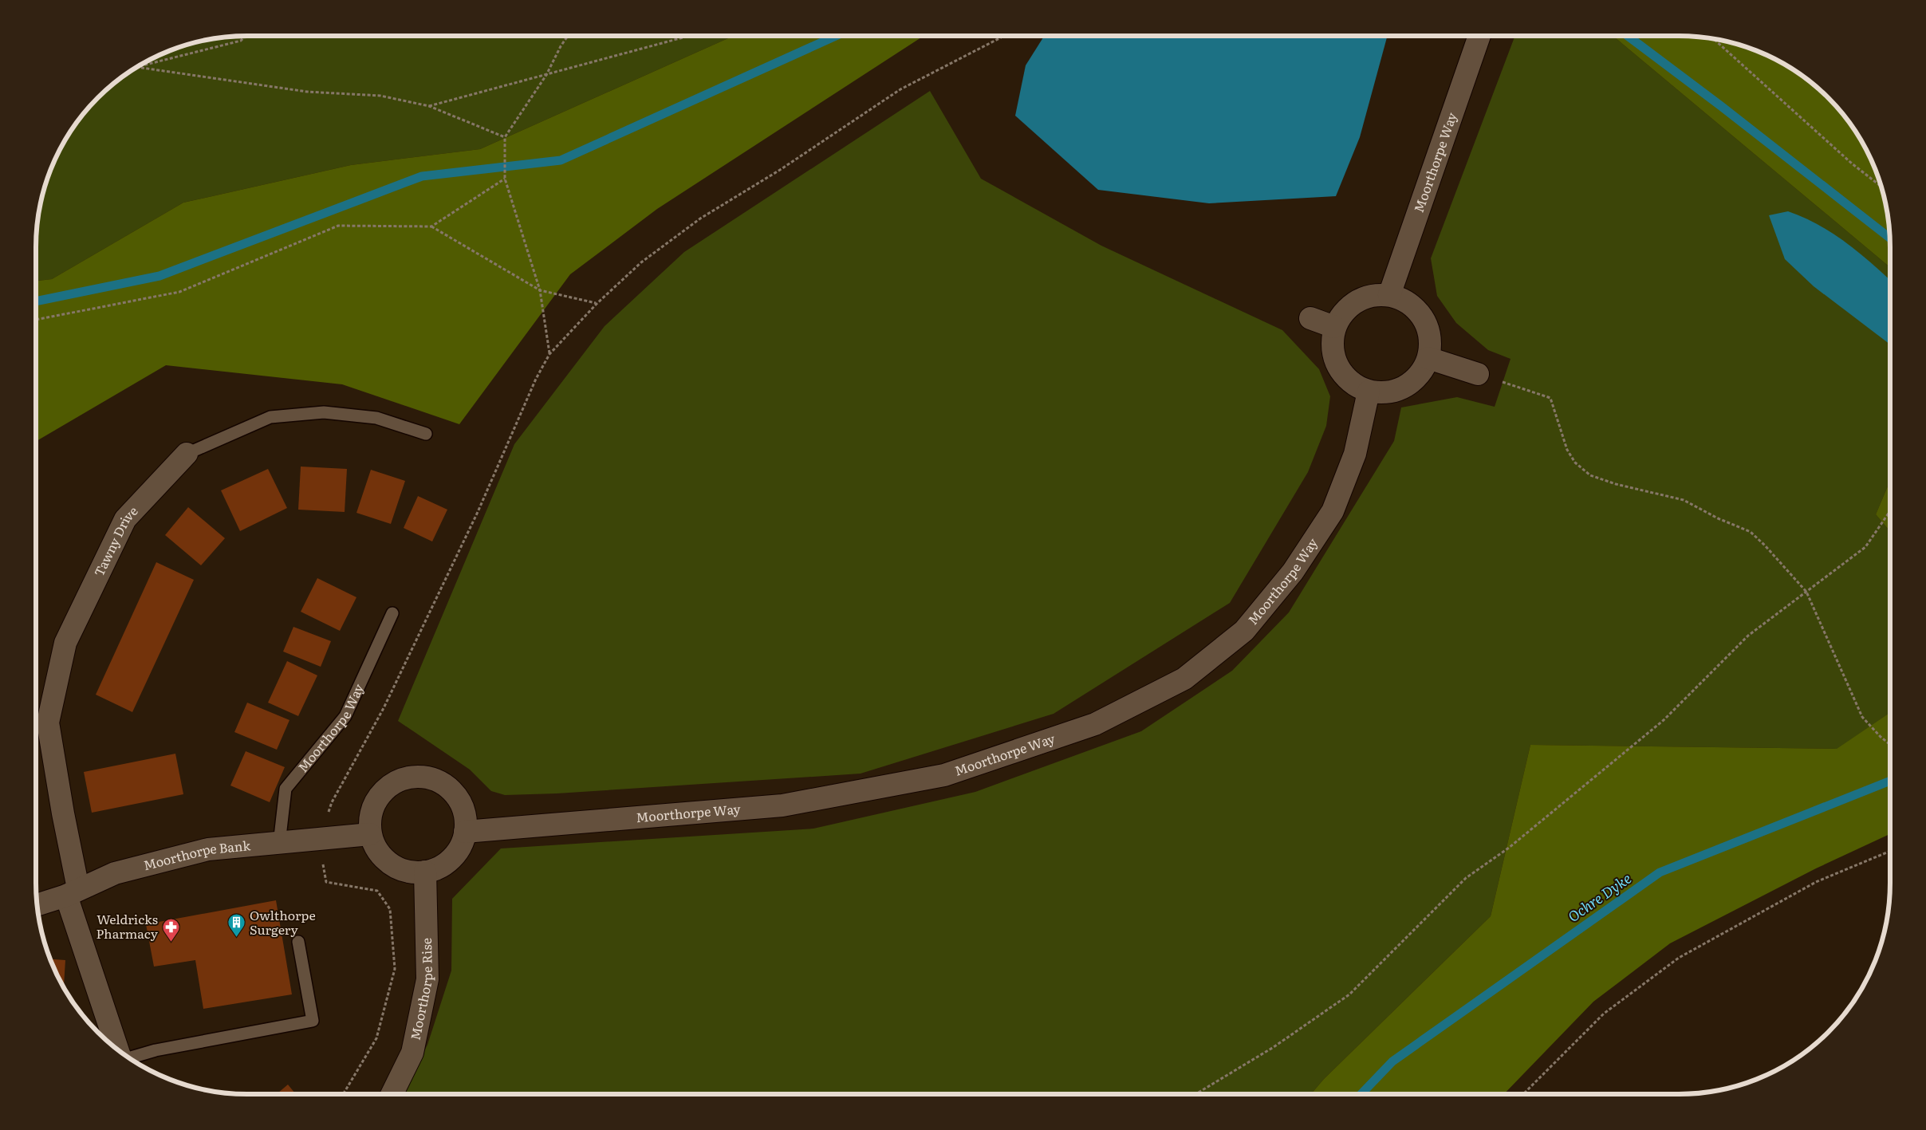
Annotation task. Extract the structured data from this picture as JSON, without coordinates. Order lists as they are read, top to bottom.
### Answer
{
  "streets": {
    "street": [
      "Moorthorpe Way",
      "Tawny Drive",
      "Moorthorpe Bank",
      "Moorthorpe Rise"
    ]
  },
  "crossings": [
    ["Moorthorpe Way", "Moorthorpe Bank"],
    ["Moorthorpe Way", "Moorthorpe Rise"],
    ["Tawny Drive", "Moorthorpe Bank"],
    ["Moorthorpe Bank", "Moorthorpe Rise"]
  ],
  "water": ["Ochre Dyke"],
  "places": {
    "building": ["Owlthorpe Surgery"],
    "pharmacy": ["Weldricks Pharmacy"]
  }
}
